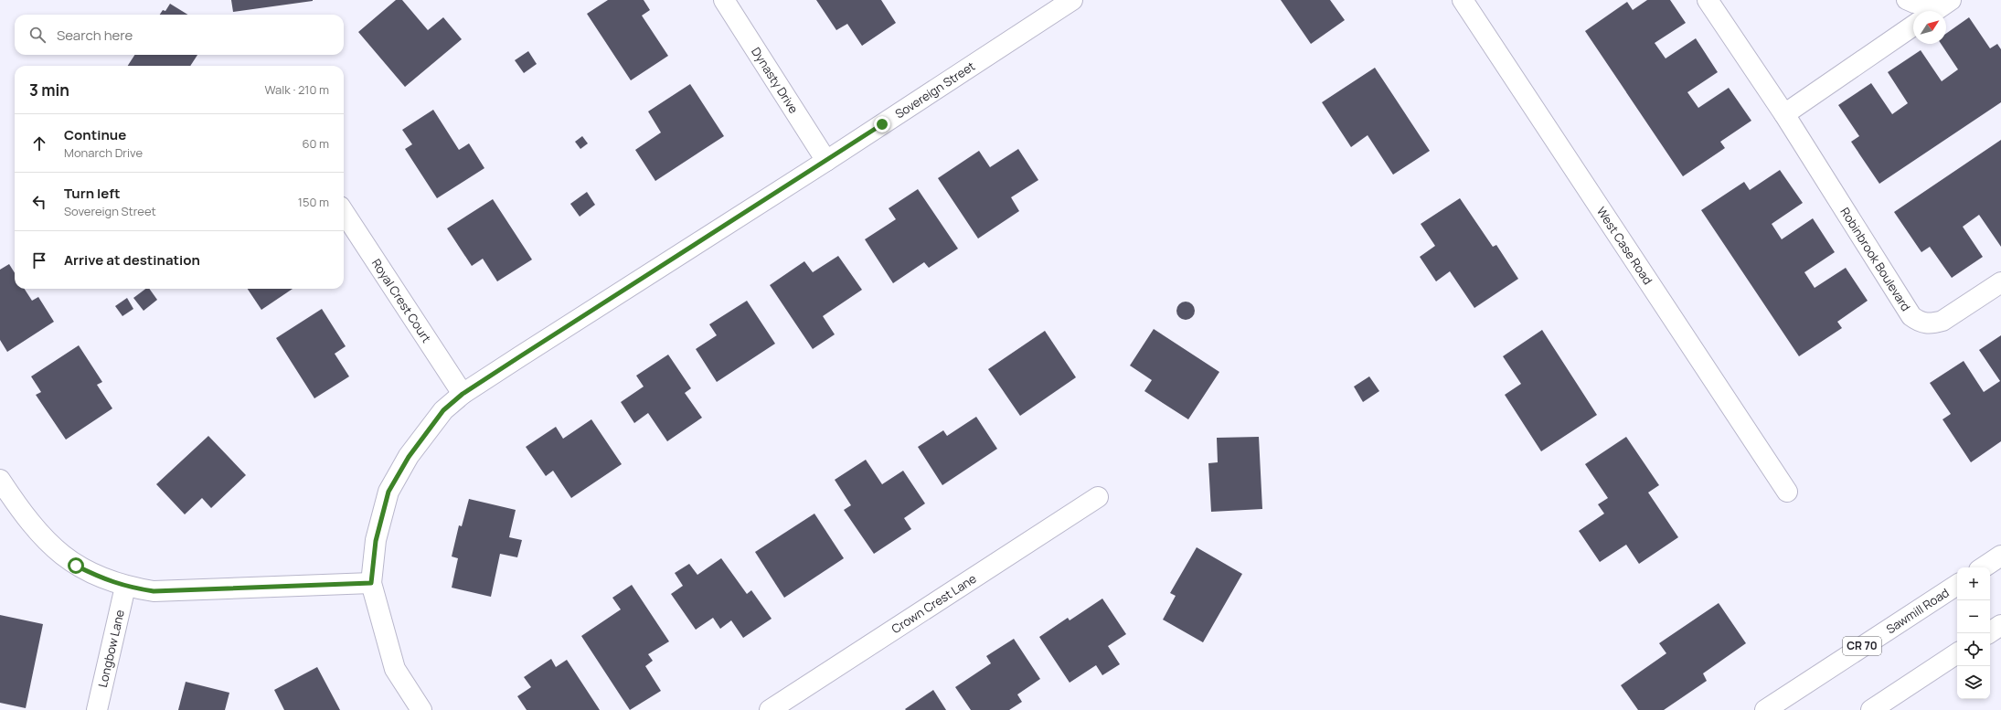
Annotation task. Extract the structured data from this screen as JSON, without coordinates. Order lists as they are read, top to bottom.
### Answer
{
  "streets": {
    "street": [
      "Dynasty Drive",
      "Sovereign Street",
      "West Case Road",
      "Robinbrook Boulevard",
      "Royal Crest Court",
      "Crown Crest Lane",
      "Sawmill Road",
      "CR 70",
      "Longbow Lane"
    ]
  },
  "crossings": [
    ["Dynasty Drive", "Sovereign Street"],
    ["Sovereign Street", "Royal Crest Court"]
  ],
  "north": "top right",
  "page": {
    "search": "Search here",
    "heading": ["3 min", "Walk · 210 m"],
    "list": [
      ["Continue", "Monarch Drive", "60 m"],
      ["Turn left", "Sovereign Street", "150 m"],
      "Arrive at destination"
    ],
    "map_buttons": ["+", "−"]
  }
}
